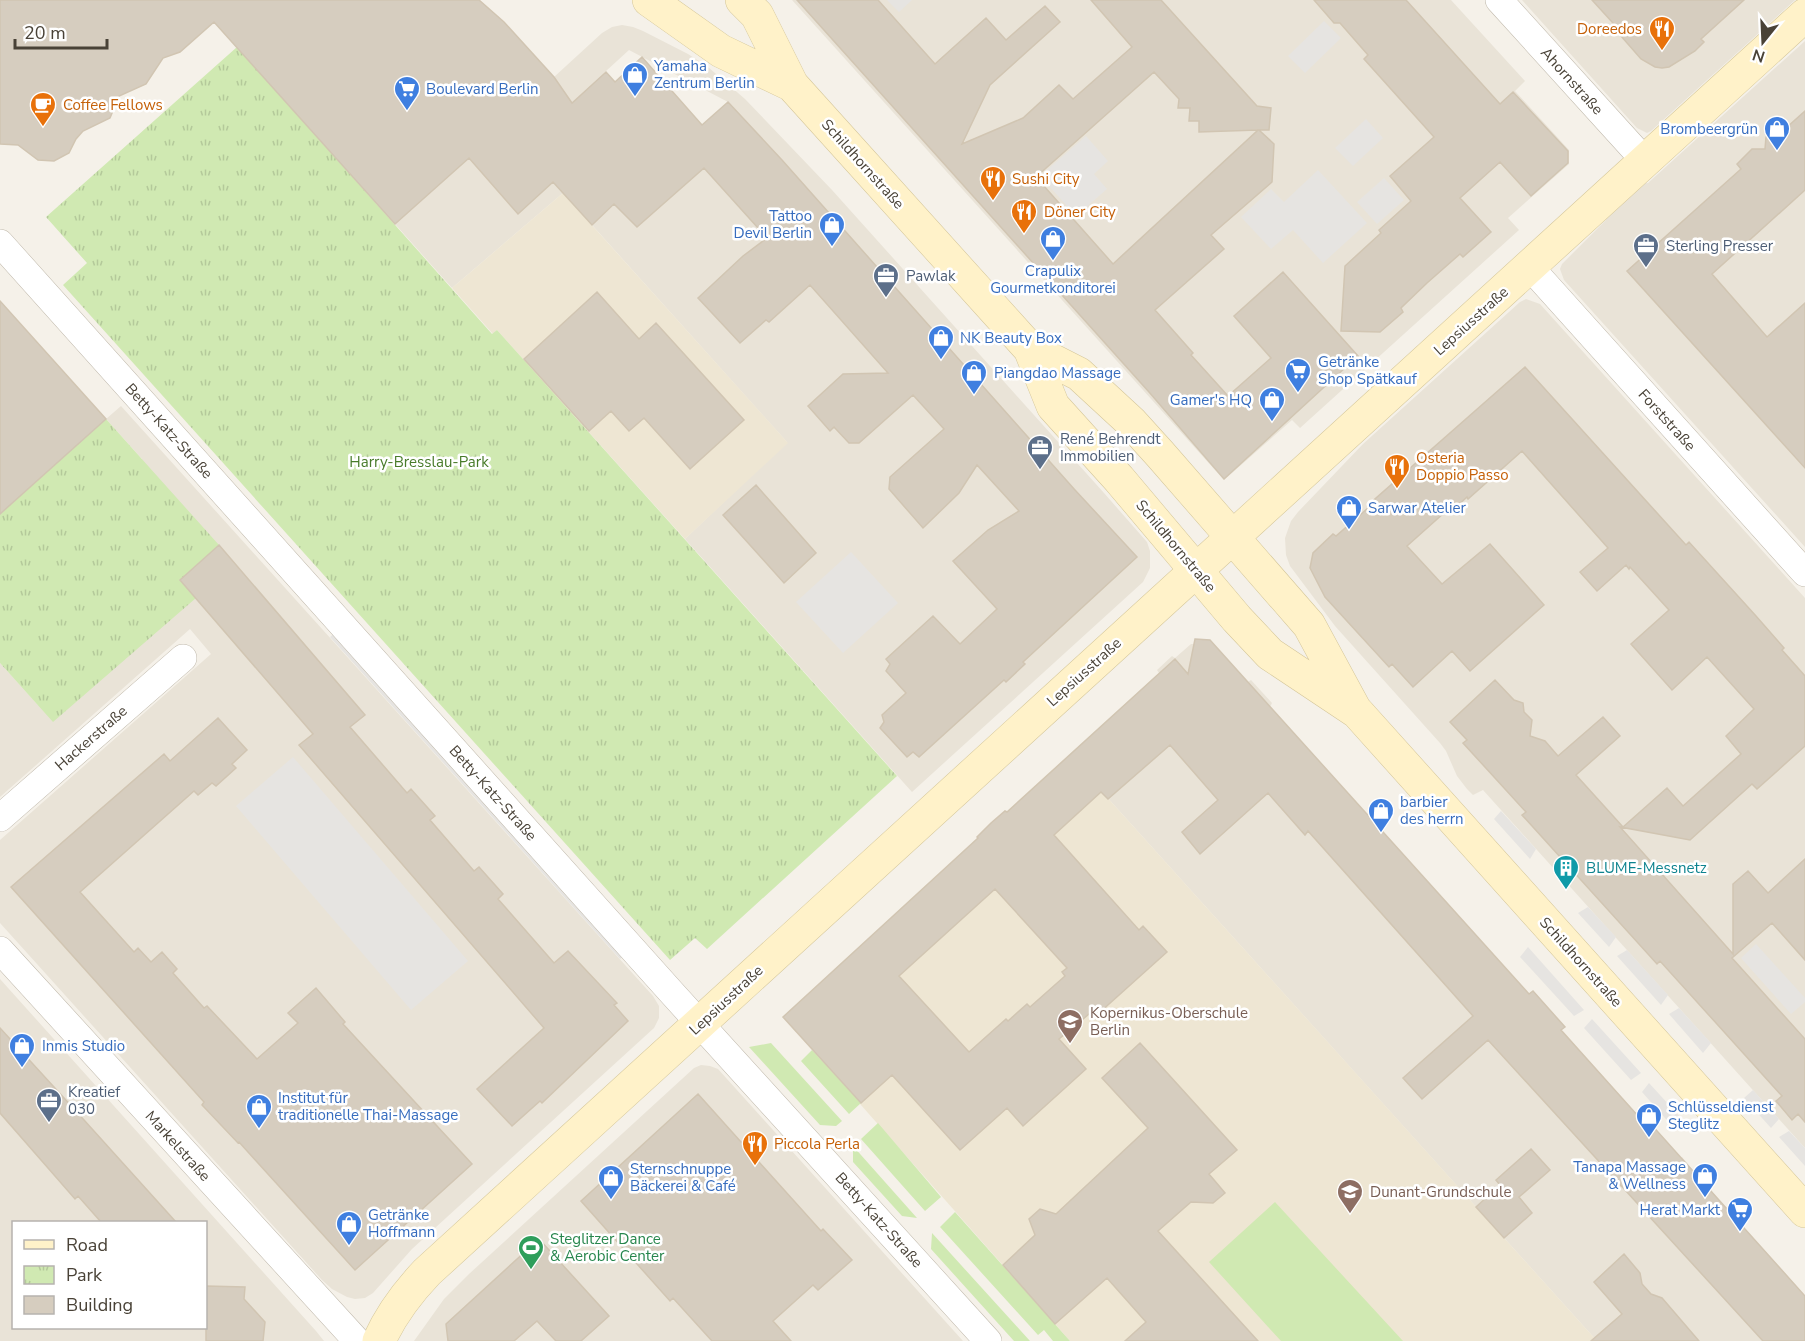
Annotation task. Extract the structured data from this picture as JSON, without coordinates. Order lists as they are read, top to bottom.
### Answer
{
  "streets": {
    "main road": ["Schildhornstraße", "Lepsiusstraße"],
    "street": [
      "Ahornstraße",
      "Forststraße",
      "Betty-Katz-Straße",
      "Hackerstraße",
      "Markelstraße"
    ]
  },
  "crossings": [
    ["Ahornstraße", "Lepsiusstraße"],
    ["Schildhornstraße", "Lepsiusstraße"],
    ["Lepsiusstraße", "Forststraße"],
    ["Lepsiusstraße", "Betty-Katz-Straße"]
  ],
  "parks": ["Harry-Bresslau-Park"],
  "places": {
    "restaurant": [
      "Doreedos",
      "Sushi City",
      "Döner City",
      "Osteria Doppio Passo",
      "Piccola Perla"
    ],
    "shop": [
      "Yamaha Zentrum Berlin",
      "Brombeergrün",
      "Tattoo Devil Berlin",
      "Crapulix Gourmetkonditorei",
      "NK Beauty Box",
      "Piangdao Massage",
      "Gamer's HQ",
      "Sarwar Atelier",
      "barbier des herrn",
      "Inmis Studio",
      "Institut für traditionelle Thai-Massage",
      "Schlüsseldienst Steglitz",
      "Tanapa Massage & Wellness",
      "Sternschnuppe Bäckerei & Café",
      "Getränke Hoffmann"
    ],
    "supermarket": ["Boulevard Berlin", "Getränke Shop Spätkauf", "Herat Markt"],
    "cafe": ["Coffee Fellows"],
    "office": [
      "Sterling Presser",
      "Pawlak",
      "René Behrendt Immobilien",
      "Kreatief 030"
    ],
    "building": ["BLUME-Messnetz"],
    "school or university": ["Kopernikus-Oberschule Berlin", "Dunant-Grundschule"],
    "sports": ["Steglitzer Dance & Aerobic Center"]
  },
  "legend": ["Road", "Park", "Building"],
  "scale_bar": "20 m",
  "north": "bottom"
}
